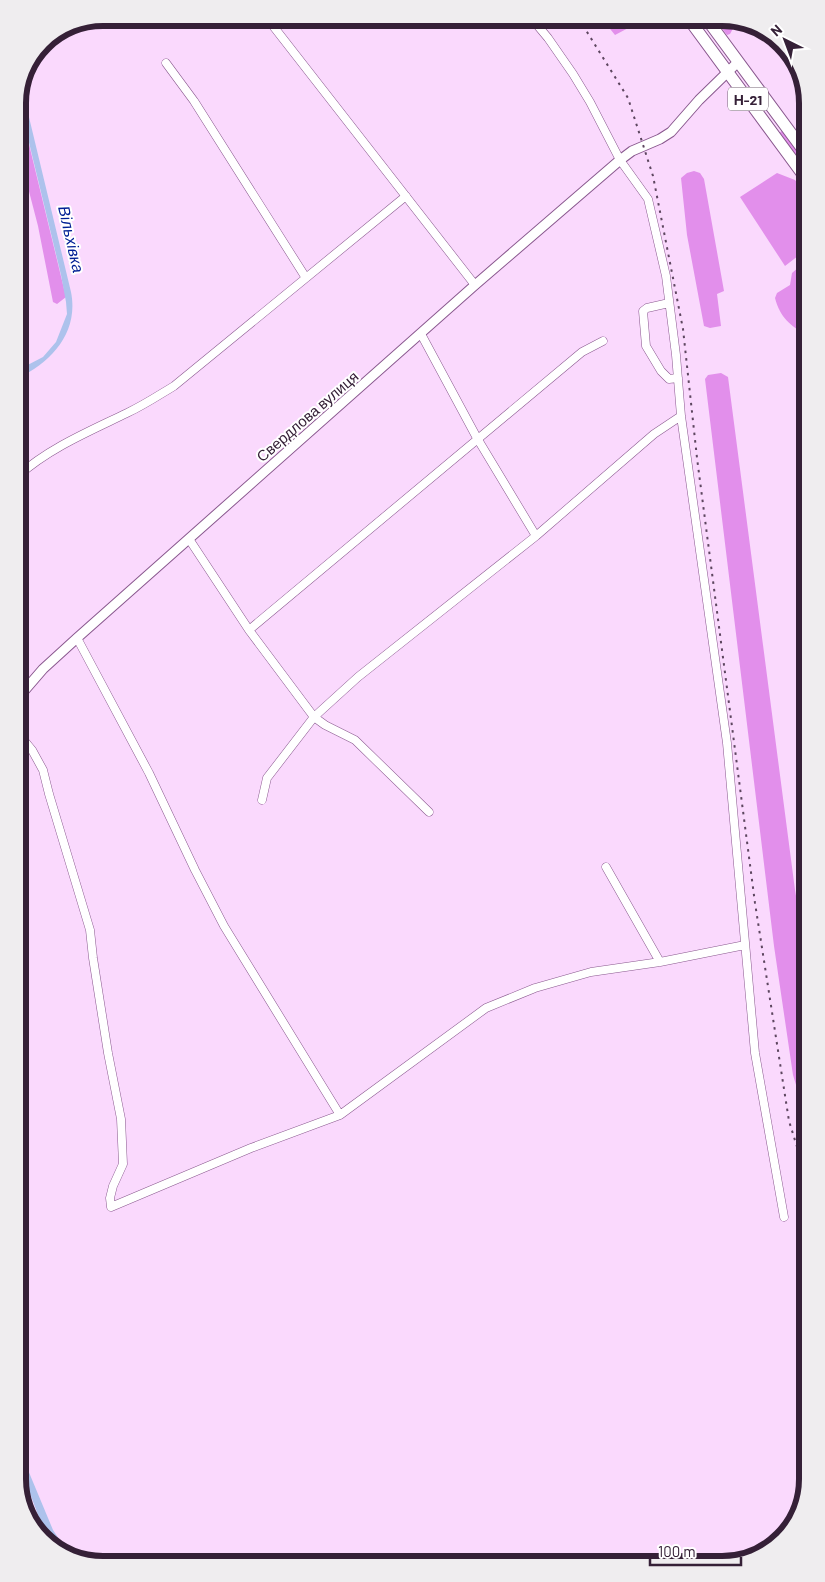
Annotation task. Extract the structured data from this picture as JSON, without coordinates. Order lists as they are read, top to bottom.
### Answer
{
  "streets": {
    "main road": ["Н-21"],
    "street": ["Свердлова вулиця"]
  },
  "crossings": [
    ["Н-21", "Свердлова вулиця"]
  ],
  "water": ["Вільхівка"],
  "scale_bar": "100 m",
  "north": "top left"
}
